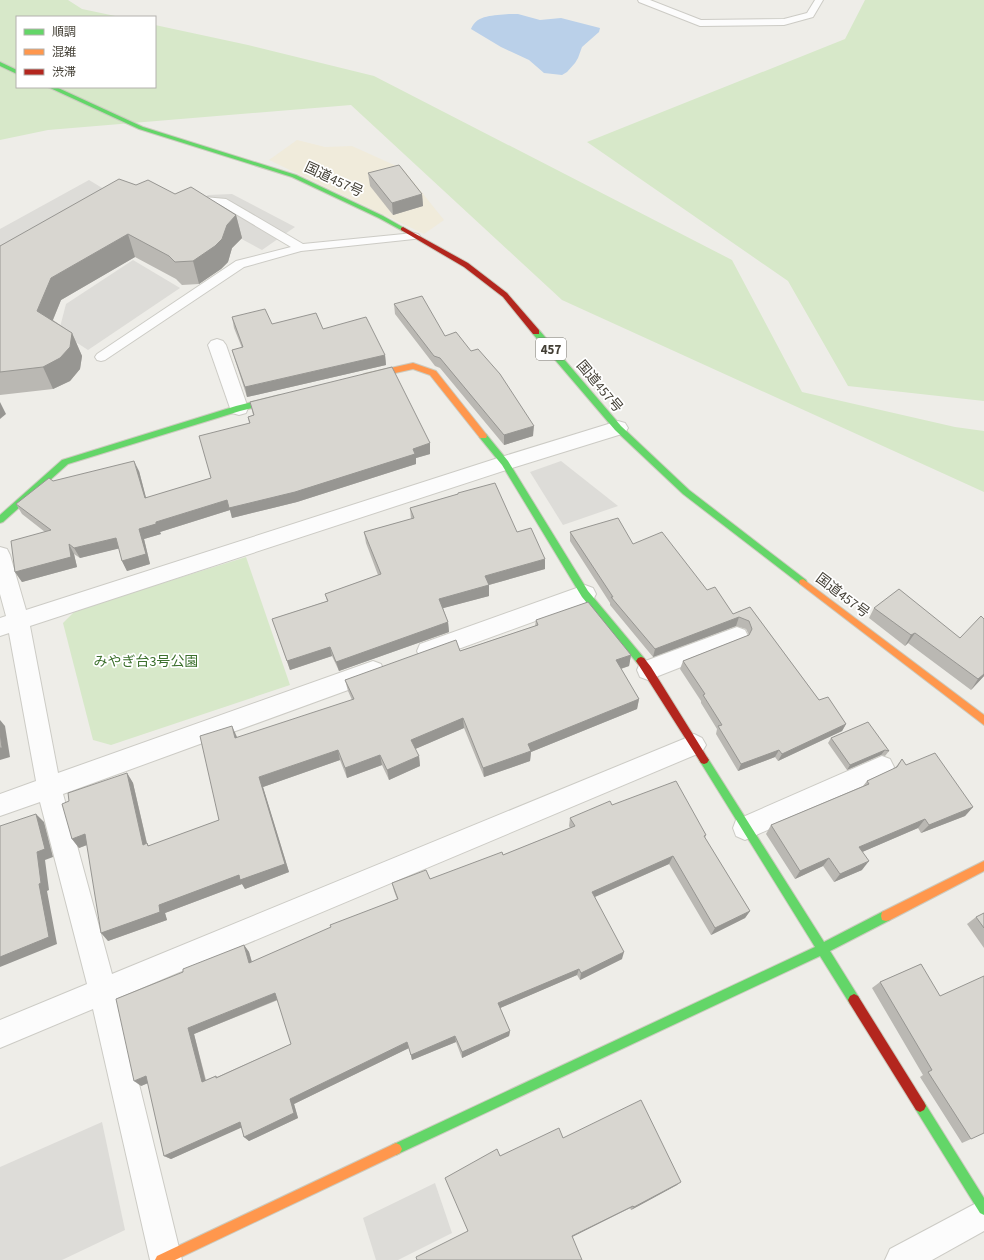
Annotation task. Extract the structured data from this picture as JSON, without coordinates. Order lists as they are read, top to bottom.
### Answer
{
  "streets": {
    "main road": ["国道457号", "457"]
  },
  "parks": ["みやぎ台3号公園"],
  "legend": ["順調", "混雑", "渋滞"]
}
